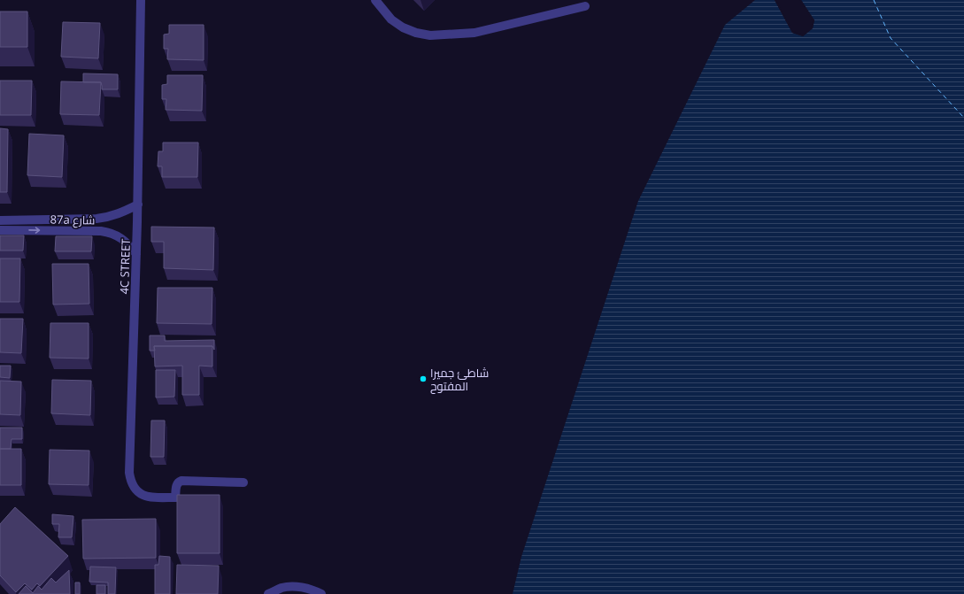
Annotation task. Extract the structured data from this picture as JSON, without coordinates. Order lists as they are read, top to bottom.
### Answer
{
  "streets": {
    "street": ["87a شارع", "4C STREET"]
  },
  "crossings": [
    ["87a شارع", "4C STREET"]
  ],
  "places": ["شاطئ جميرا المفتوح"]
}
